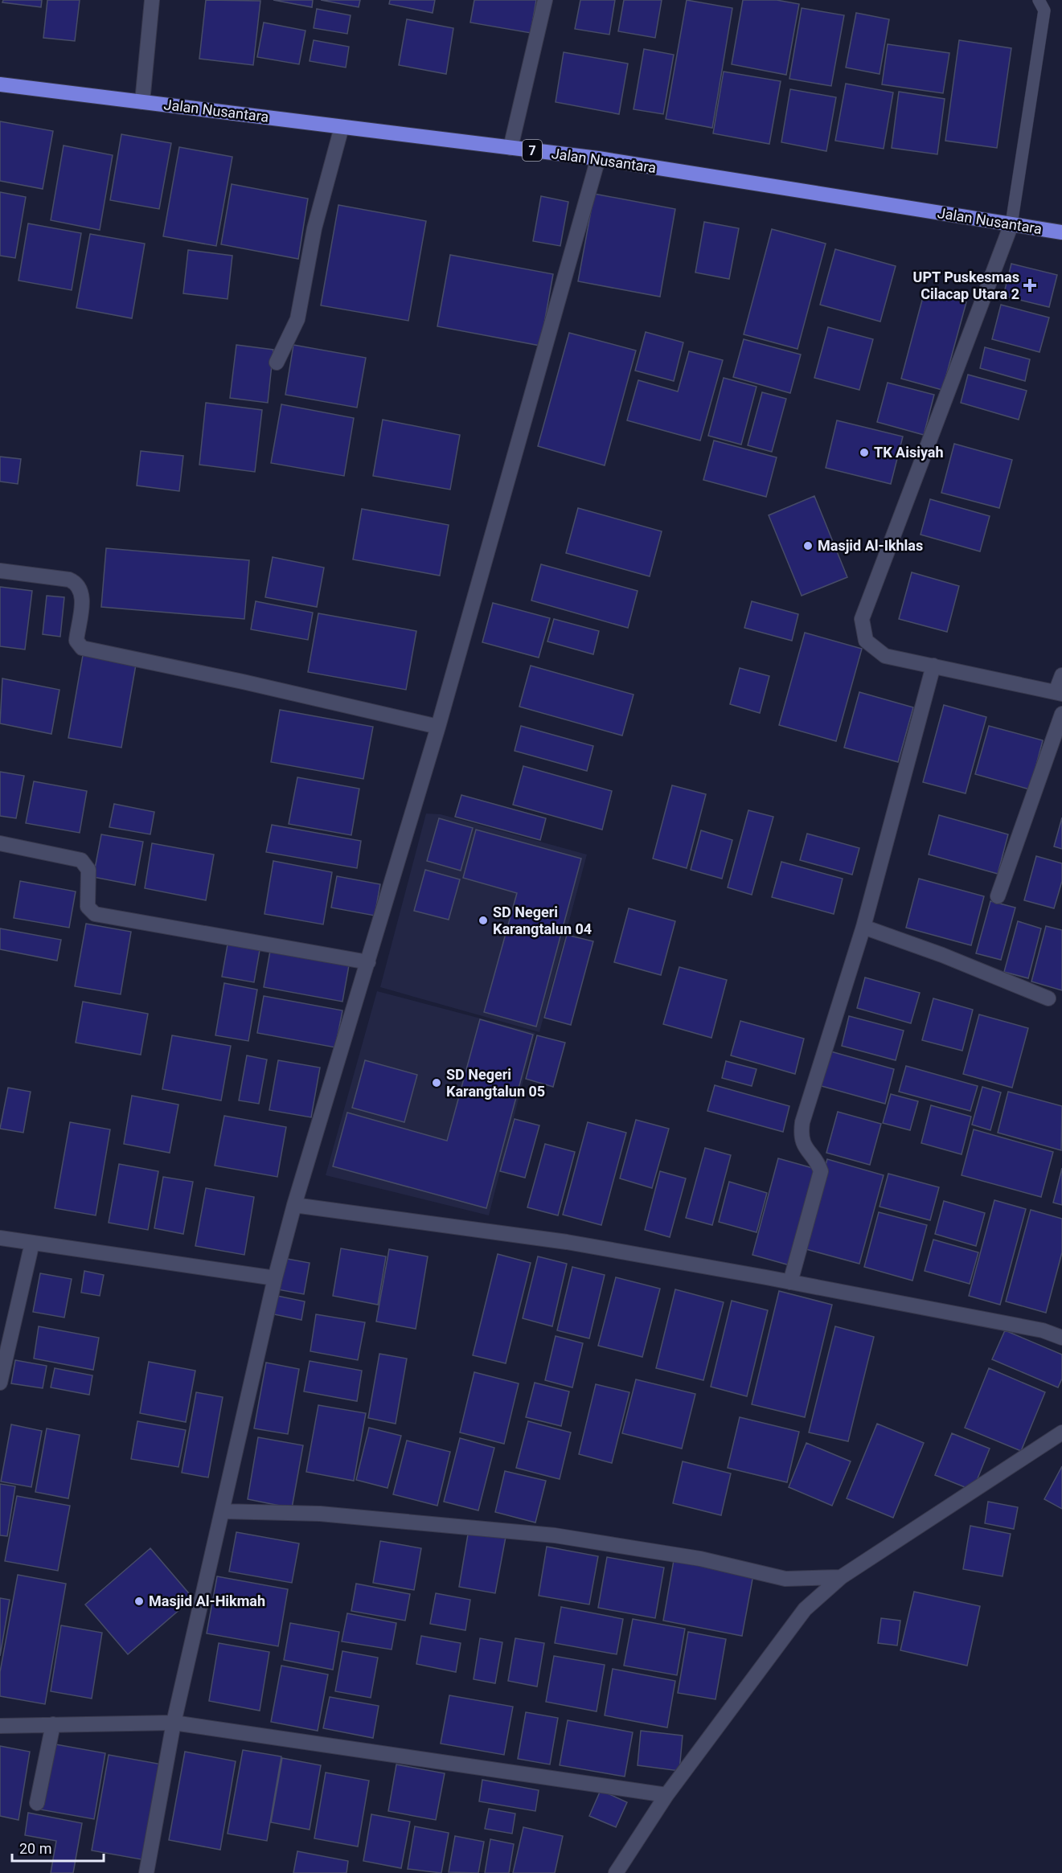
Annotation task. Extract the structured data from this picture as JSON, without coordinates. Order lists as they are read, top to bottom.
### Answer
{
  "streets": {
    "highway": ["Jalan Nusantara", "7"]
  },
  "places": {
    "health": ["UPT Puskesmas Cilacap Utara 2"],
    "other": [
      "TK Aisiyah",
      "Masjid Al-Ikhlas",
      "SD Negeri Karangtalun 04",
      "SD Negeri Karangtalun 05",
      "Masjid Al-Hikmah"
    ]
  },
  "scale_bar": "20 m"
}
